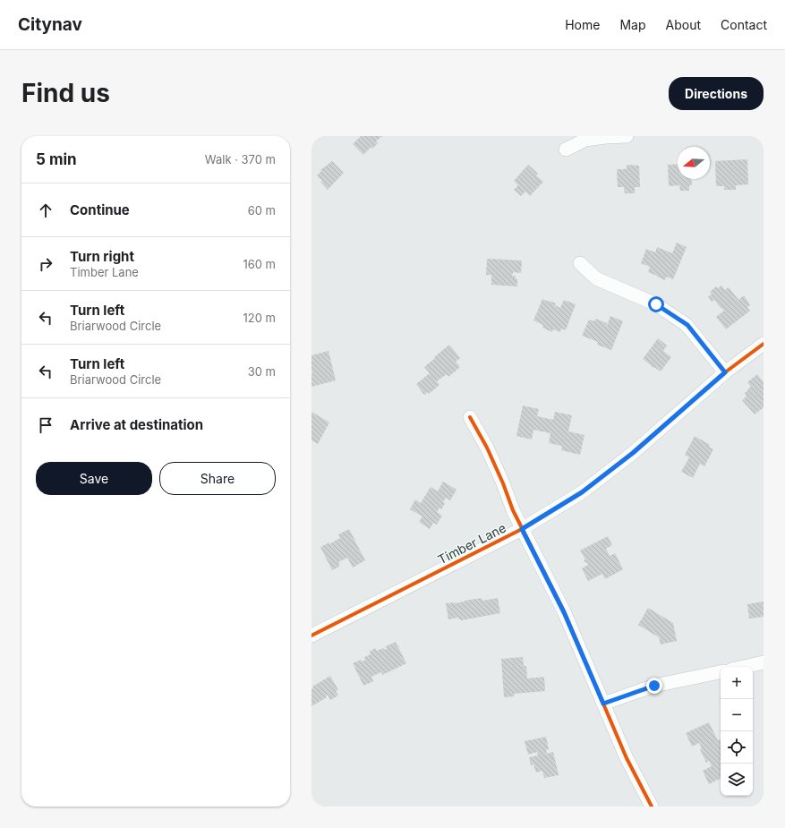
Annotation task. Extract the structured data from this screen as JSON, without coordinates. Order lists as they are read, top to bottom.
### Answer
{
  "streets": {
    "street": ["Timber Lane"]
  },
  "north": "left",
  "page": {
    "header": "Citynav",
    "nav": [
      "Home",
      "Map",
      "About",
      "Contact"
    ],
    "buttons": [
      "Directions",
      ["Save", "Share"]
    ],
    "title": "Find us",
    "heading": ["5 min", "Walk · 370 m"],
    "list": [
      ["Continue", "60 m"],
      ["Turn right", "Timber Lane", "160 m"],
      ["Turn left", "Briarwood Circle", "120 m"],
      ["Turn left", "Briarwood Circle", "30 m"],
      "Arrive at destination"
    ],
    "map_buttons": ["+", "−"]
  }
}
